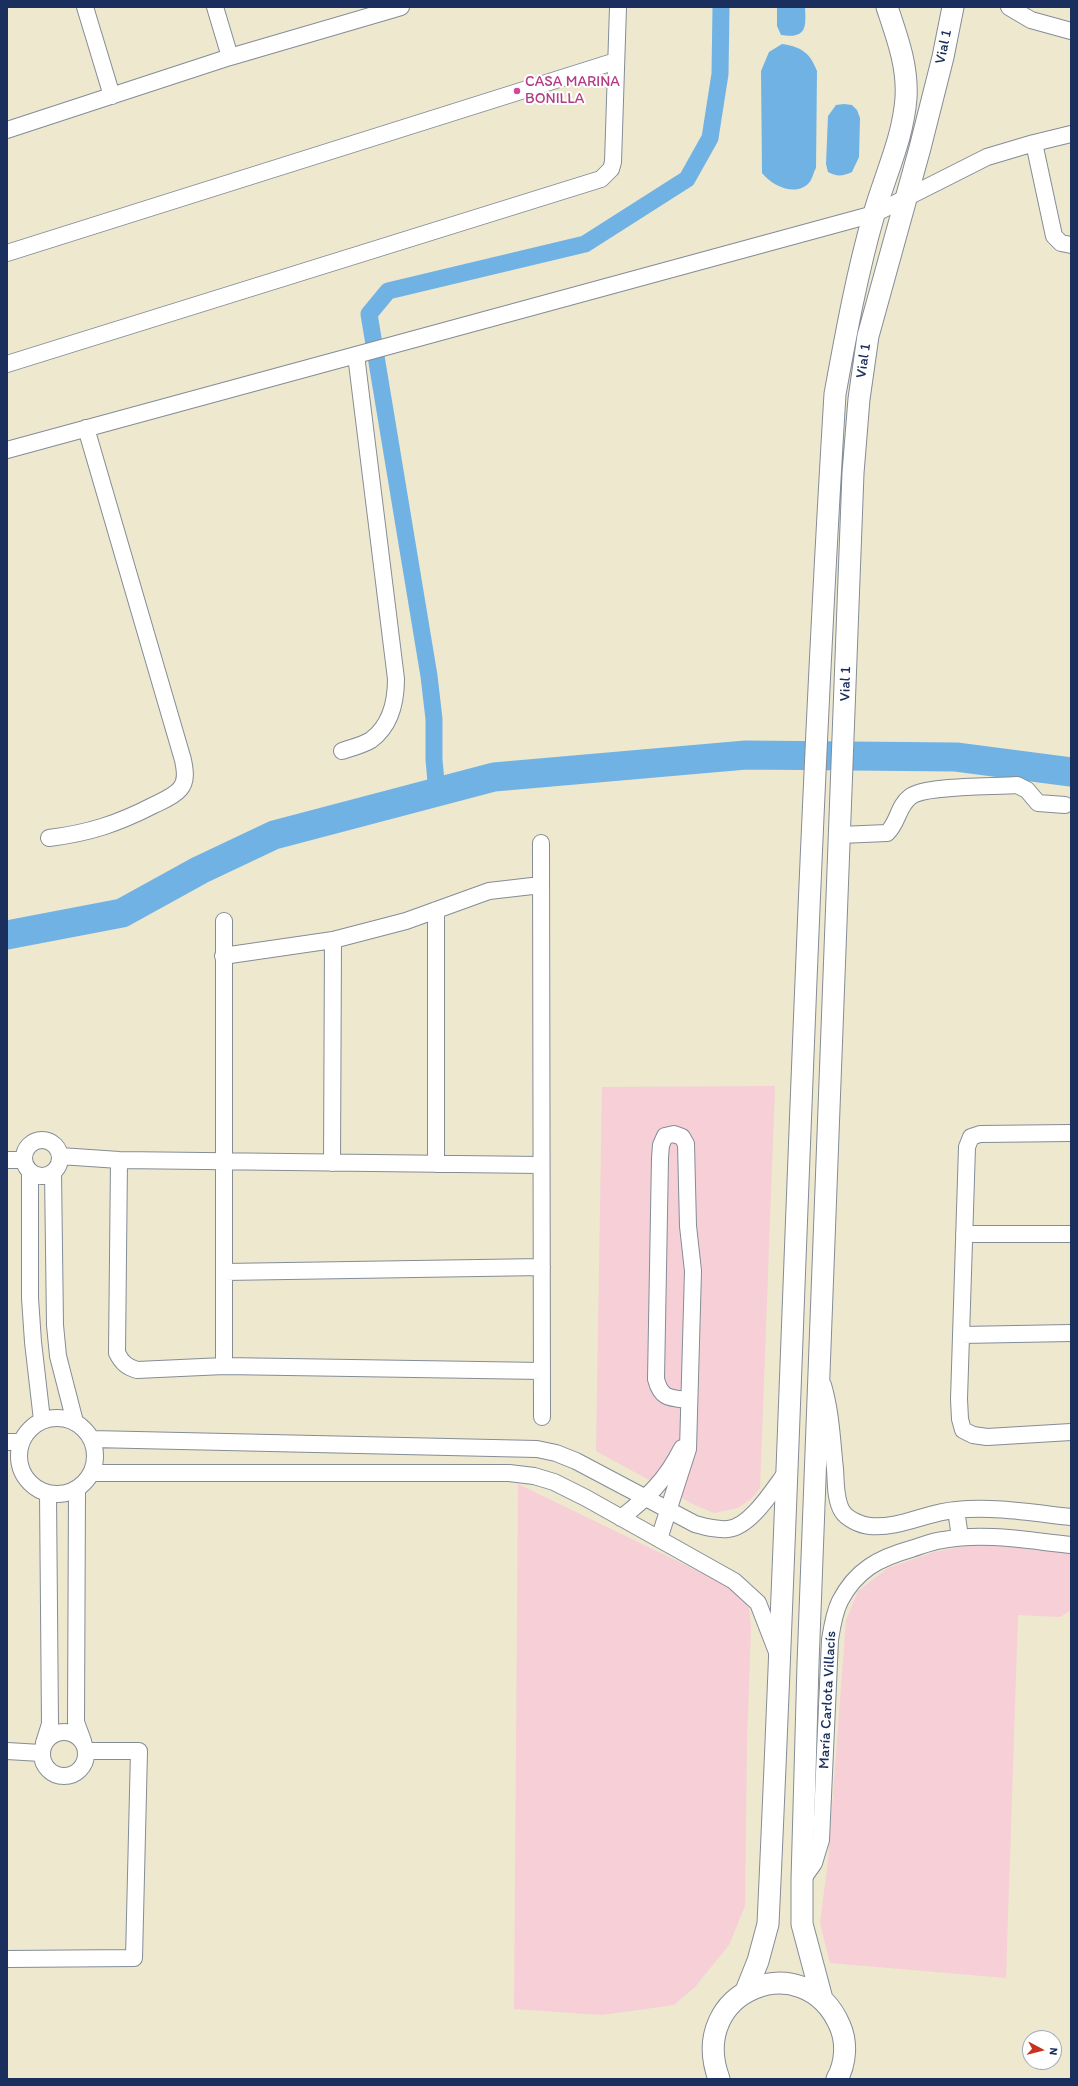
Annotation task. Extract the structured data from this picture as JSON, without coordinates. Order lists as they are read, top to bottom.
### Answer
{
  "streets": {
    "main road": ["Vial 1"],
    "street": ["María Carlota Villacís"]
  },
  "crossings": [
    ["Vial 1", "María Carlota Villacís"]
  ],
  "places": ["CASA MARINA BONILLA"],
  "north": "right"
}
